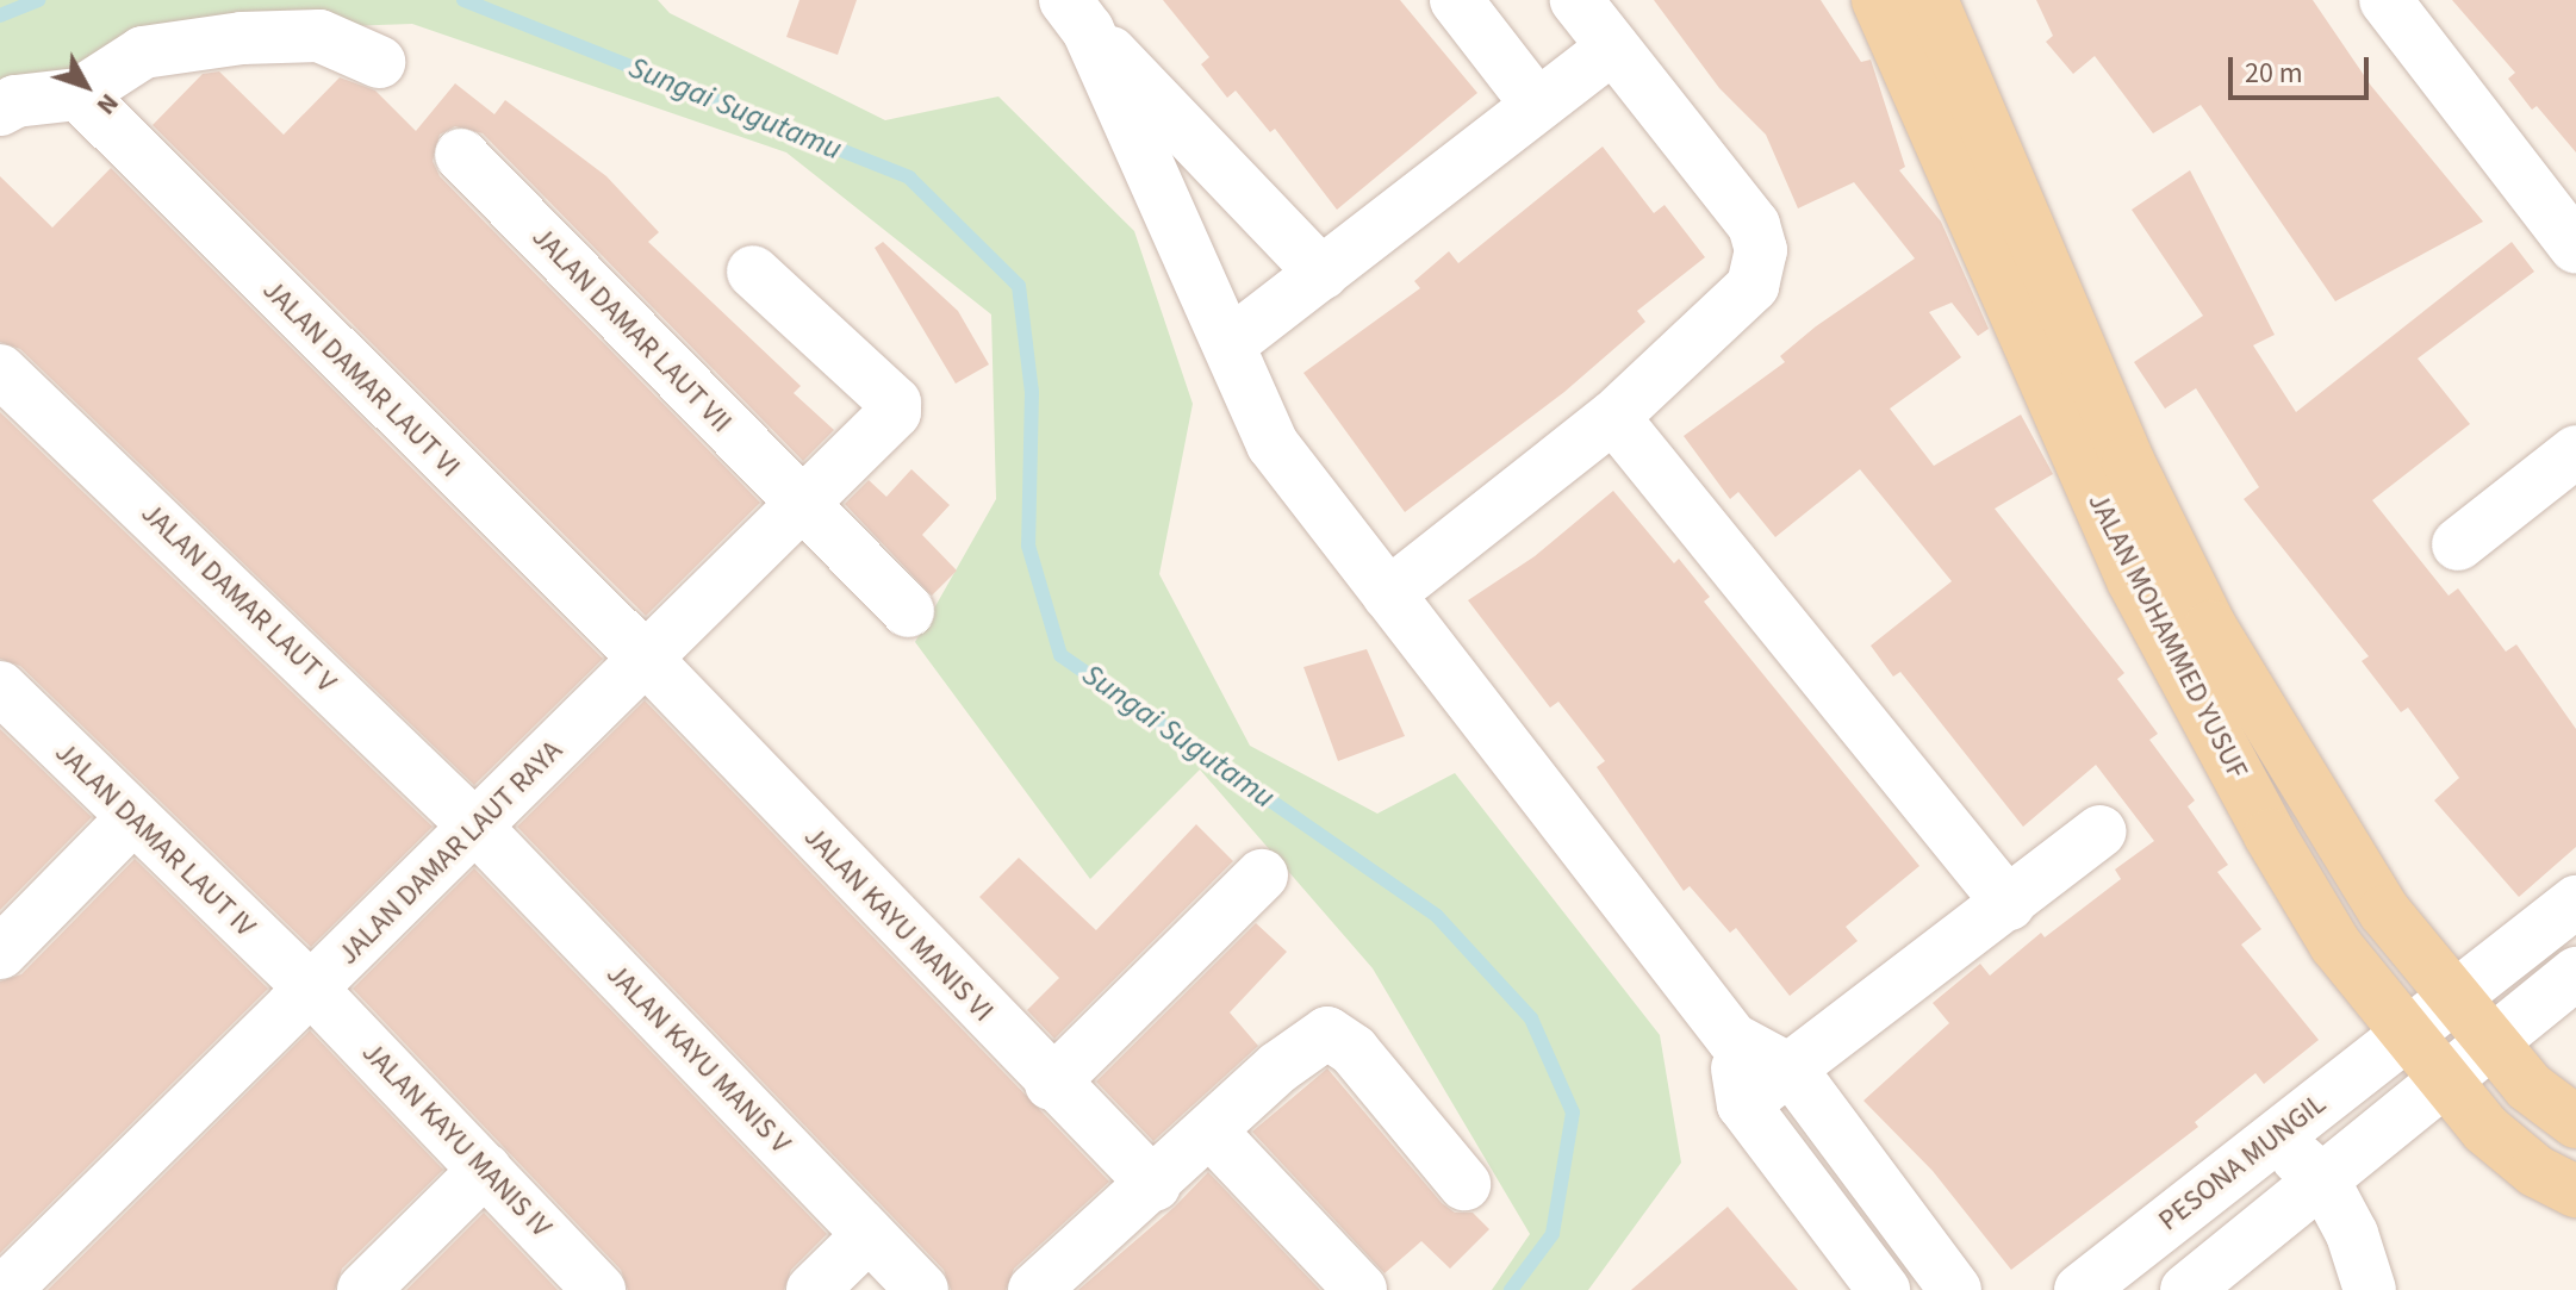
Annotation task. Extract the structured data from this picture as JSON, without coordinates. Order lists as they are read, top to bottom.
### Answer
{
  "streets": {
    "main road": ["JALAN MOHAMMED YUSUF"],
    "street": [
      "JALAN DAMAR LAUT VII",
      "JALAN DAMAR LAUT VI",
      "JALAN DAMAR LAUT V",
      "JALAN DAMAR LAUT IV",
      "JALAN DAMAR LAUT RAYA",
      "JALAN KAYU MANIS VI",
      "JALAN KAYU MANIS V",
      "JALAN KAYU MANIS IV",
      "PESONA MUNGIL"
    ]
  },
  "crossings": [
    ["JALAN DAMAR LAUT VII", "JALAN DAMAR LAUT RAYA"],
    ["JALAN DAMAR LAUT VI", "JALAN DAMAR LAUT RAYA"],
    ["JALAN DAMAR LAUT VI", "JALAN KAYU MANIS VI"],
    ["JALAN DAMAR LAUT V", "JALAN DAMAR LAUT RAYA"],
    ["JALAN DAMAR LAUT V", "JALAN KAYU MANIS V"],
    ["JALAN MOHAMMED YUSUF", "PESONA MUNGIL"],
    ["JALAN DAMAR LAUT IV", "JALAN DAMAR LAUT RAYA"],
    ["JALAN DAMAR LAUT IV", "JALAN KAYU MANIS IV"],
    ["JALAN DAMAR LAUT RAYA", "JALAN KAYU MANIS VI"],
    ["JALAN DAMAR LAUT RAYA", "JALAN KAYU MANIS V"],
    ["JALAN DAMAR LAUT RAYA", "JALAN KAYU MANIS IV"]
  ],
  "water": ["Sungai Sugutamu"],
  "scale_bar": "20 m",
  "north": "bottom right"
}
